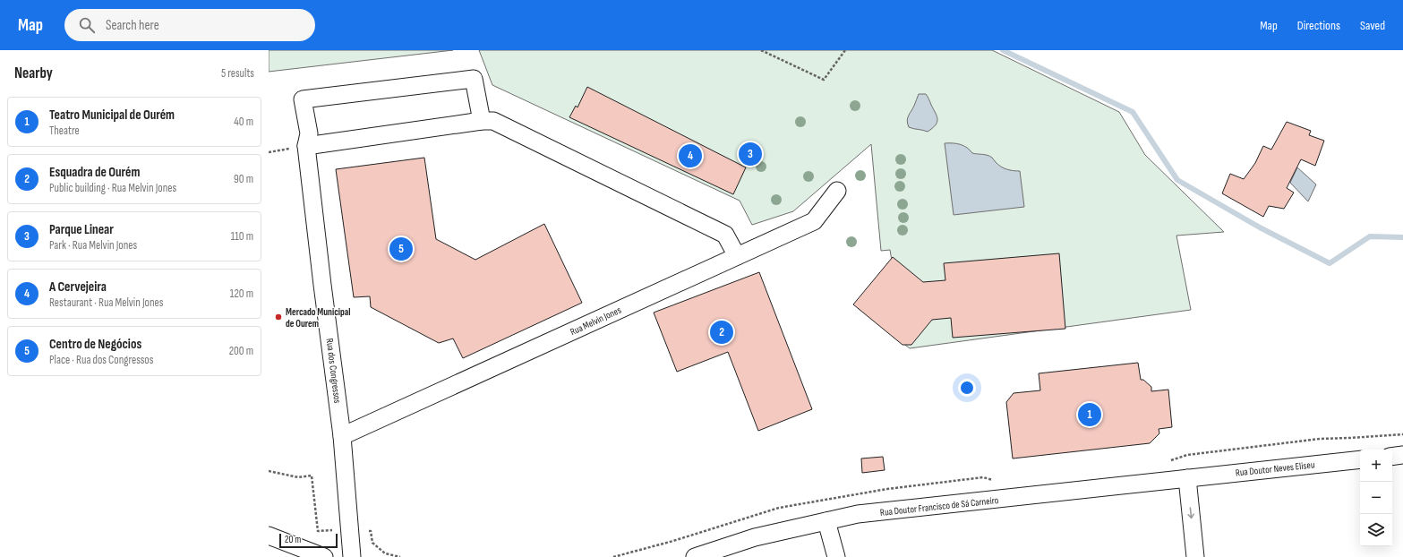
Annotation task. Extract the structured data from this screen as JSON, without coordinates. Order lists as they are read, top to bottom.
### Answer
{
  "streets": {
    "street": [
      "Rua Melvin Jones",
      "Rua dos Congressos",
      "Rua Doutor Neves Eliseu",
      "Rua Doutor Francisco de Sá Carneiro"
    ]
  },
  "crossings": [
    ["Rua Melvin Jones", "Rua dos Congressos"],
    ["Rua Doutor Neves Eliseu", "Rua Doutor Francisco de Sá Carneiro"]
  ],
  "places": ["Mercado Municipal de Ourem"],
  "scale_bar": "20 m",
  "page": {
    "header": "Map",
    "search": "Search here",
    "nav": ["Map", "Directions", "Saved"],
    "heading": ["Nearby", "5 results"],
    "list": [
      {
        "mark": "1",
        "name": "Teatro Municipal de Ourém",
        "note": "Theatre",
        "value": "40 m"
      },
      {
        "mark": "2",
        "name": "Esquadra de Ourém",
        "note": "Public building · Rua Melvin Jones",
        "value": "90 m"
      },
      {
        "mark": "3",
        "name": "Parque Linear",
        "note": "Park · Rua Melvin Jones",
        "value": "110 m"
      },
      {
        "mark": "4",
        "name": "A Cervejeira",
        "note": "Restaurant · Rua Melvin Jones",
        "value": "120 m"
      },
      {
        "mark": "5",
        "name": "Centro de Negócios",
        "note": "Place · Rua dos Congressos",
        "value": "200 m"
      }
    ],
    "pins": [
      "3",
      "4",
      "5",
      "2",
      "1"
    ],
    "map_buttons": ["+", "−"],
    "scale": "20 m"
  }
}
